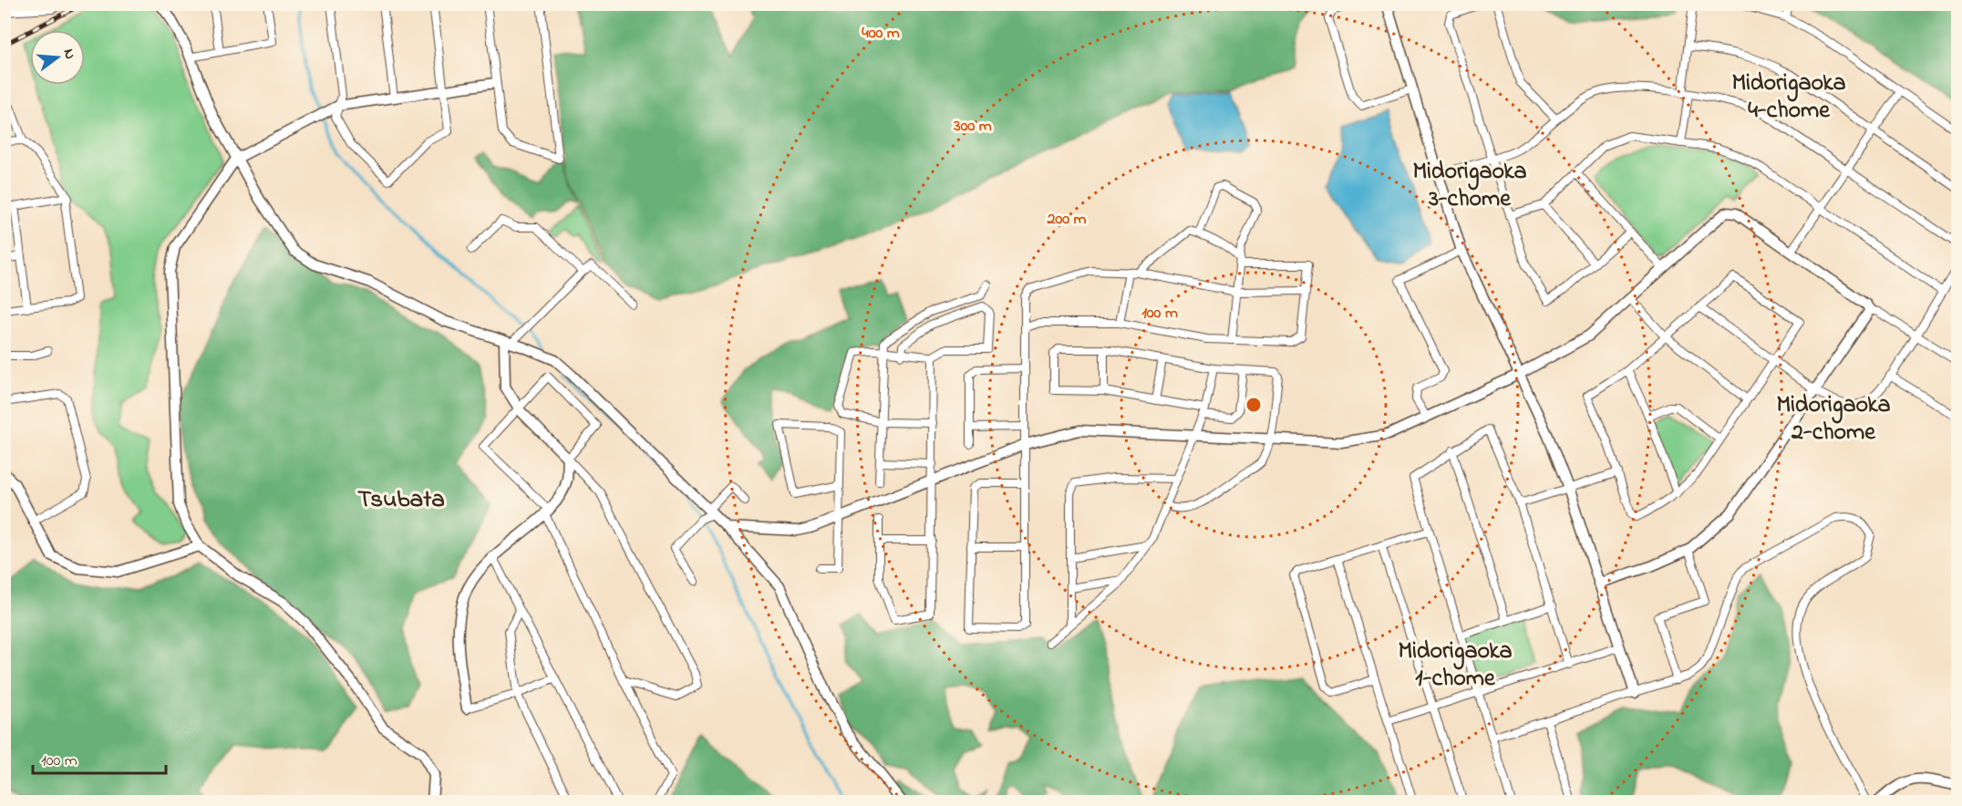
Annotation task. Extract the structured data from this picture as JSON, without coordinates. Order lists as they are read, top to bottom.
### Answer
{
  "districts": [
    "Midorigaoka 4-chome",
    "Midorigaoka 3-chome",
    "Midorigaoka 2-chome",
    "Tsubata",
    "Midorigaoka 1-chome"
  ],
  "scale_bar": "100 m",
  "north": "right",
  "rings": [
    "400 m",
    "300 m",
    "200 m",
    "100 m"
  ]
}
